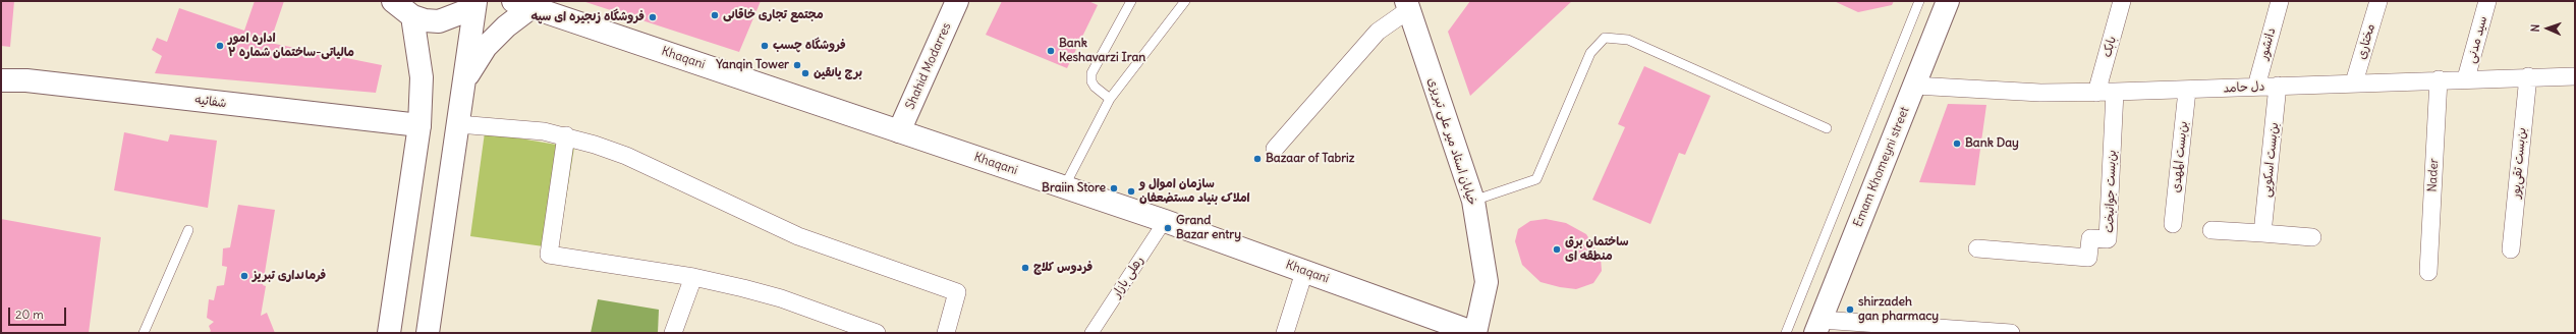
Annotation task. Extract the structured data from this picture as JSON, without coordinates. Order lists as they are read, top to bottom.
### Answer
{
  "streets": {
    "main road": [
      "Khaqani",
      "Shahid Modarres",
      "شفائیه",
      "خیابان استاد میر علی تبریزی",
      "Emam Khomeyni street"
    ],
    "street": [
      "سید مدنی",
      "مختاری",
      "دانشور",
      "بابک",
      "دل حامد",
      "بن‌بست المهدی",
      "بن‌بست اسکویی",
      "بن‌بست تقی‌پور",
      "Nader",
      "بن‌بست جوانبخت",
      "رهلی بازار"
    ]
  },
  "crossings": [
    ["سید مدنی", "دل حامد"],
    ["مختاری", "دل حامد"],
    ["دانشور", "دل حامد"],
    ["بابک", "دل حامد"],
    ["Khaqani", "Shahid Modarres"],
    ["Khaqani", "خیابان استاد میر علی تبریزی"],
    ["Khaqani", "رهلی بازار"],
    ["دل حامد", "بن‌بست المهدی"],
    ["دل حامد", "بن‌بست اسکویی"],
    ["دل حامد", "بن‌بست تقی‌پور"],
    ["دل حامد", "Emam Khomeyni street"],
    ["دل حامد", "Nader"],
    ["دل حامد", "بن‌بست جوانبخت"]
  ],
  "places": [
    "مجتمع تجاری خاقانی",
    "فروشگاه زنجیره ای سپه",
    "اداره امور مالیاتی-ساختمان شماره ۲",
    "فروشگاه چسب",
    "Bank Keshavarzi Iran",
    "Yanqin Tower",
    "برج یانقین",
    "Bank Day",
    "Bazaar of Tabriz",
    "Braiin Store",
    "سازمان اموال و املاک بنیاد مستضعفان",
    "Grand Bazar entry",
    "ساختمان برق منطقه ای",
    "فردوس کلاچ",
    "فرمانداری تبریز",
    "shirzadeh gan pharmacy"
  ],
  "scale_bar": "20 m",
  "north": "left"
}
